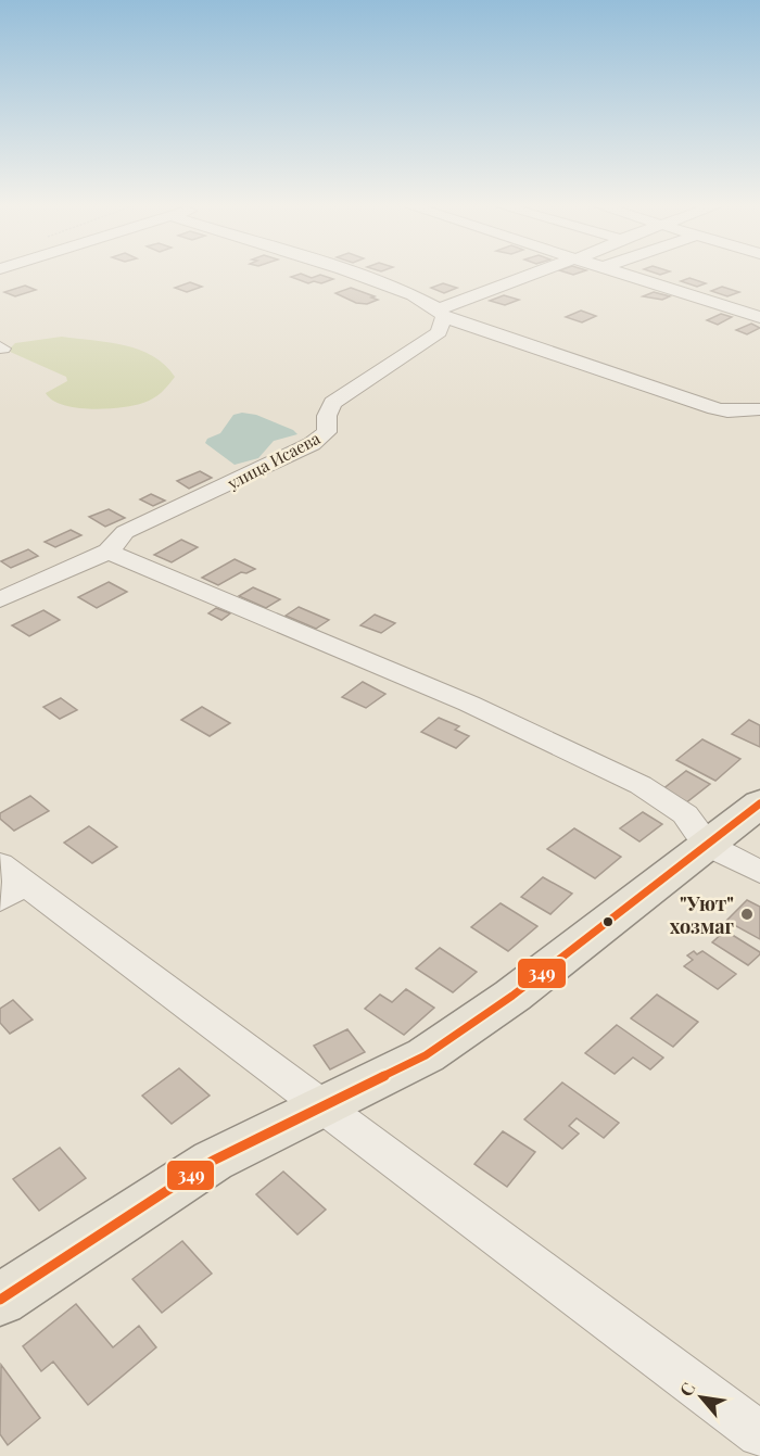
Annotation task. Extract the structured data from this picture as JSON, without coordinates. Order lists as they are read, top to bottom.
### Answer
{
  "streets": {
    "street": ["улица Исаева"]
  },
  "places": ["\"Уют\" хозмаг"],
  "lines": ["transit line 349"],
  "north": "top left"
}
